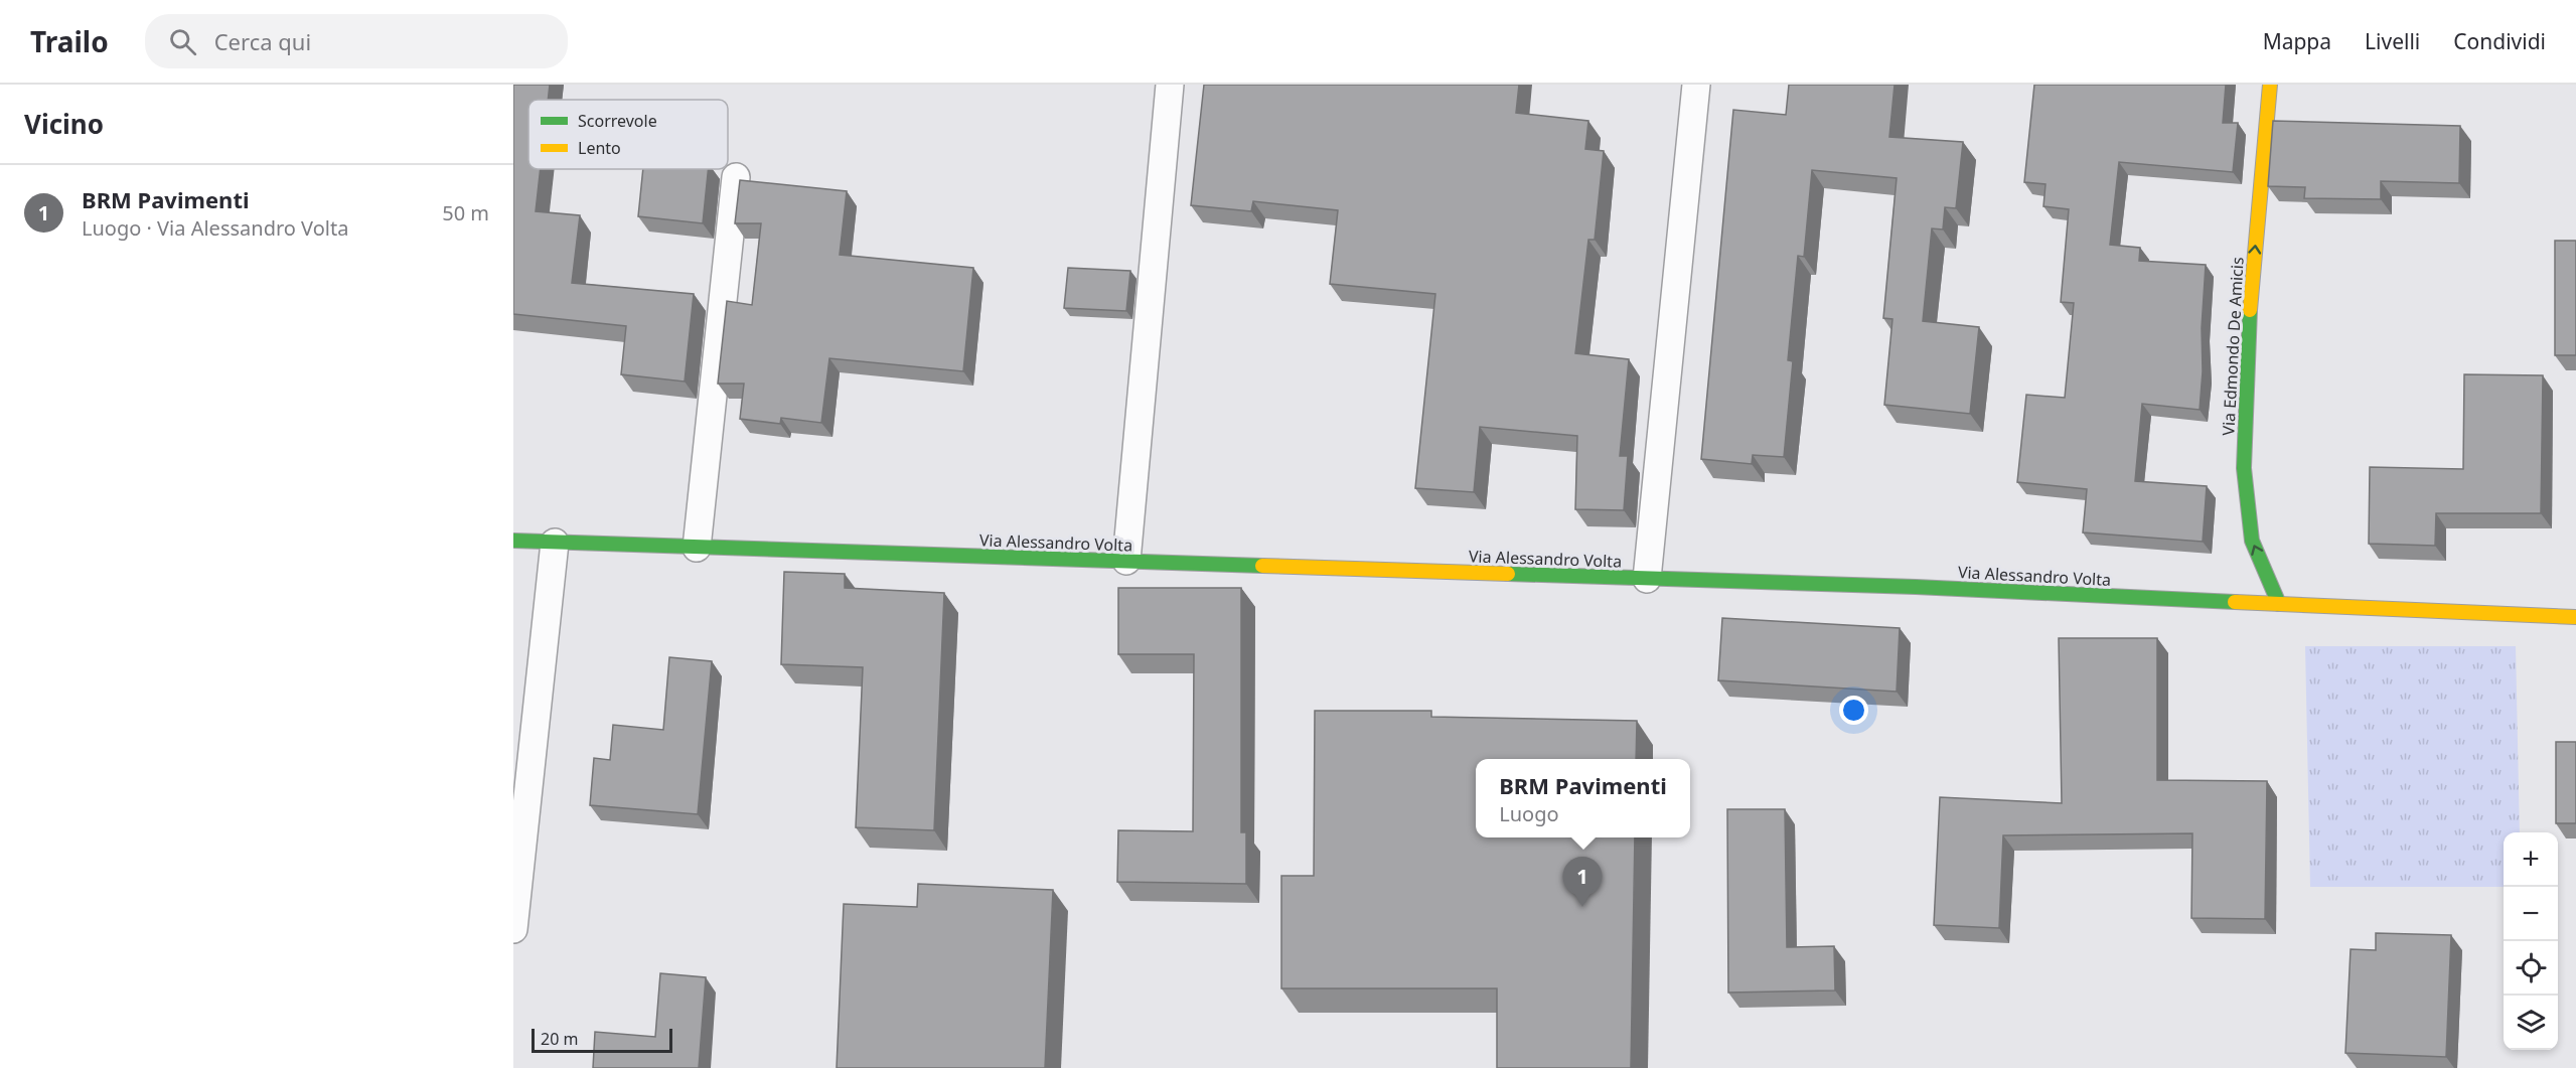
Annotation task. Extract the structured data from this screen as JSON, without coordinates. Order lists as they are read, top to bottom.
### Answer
{
  "streets": {
    "street": ["Via Edmondo De Amicis", "Via Alessandro Volta"]
  },
  "crossings": [
    ["Via Edmondo De Amicis", "Via Alessandro Volta"]
  ],
  "one_way": ["Via Edmondo De Amicis"],
  "legend": ["Scorrevole", "Lento"],
  "scale_bar": "20 m",
  "page": {
    "header": "Trailo",
    "search": "Cerca qui",
    "nav": ["Mappa", "Livelli", "Condividi"],
    "heading": "Vicino",
    "list": [
      {
        "mark": "1",
        "name": "BRM Pavimenti",
        "note": "Luogo · Via Alessandro Volta",
        "value": "50 m"
      }
    ],
    "popup": ["BRM Pavimenti", "Luogo"],
    "map_buttons": ["+", "−"],
    "pins": "1",
    "scale": "20 m"
  }
}
